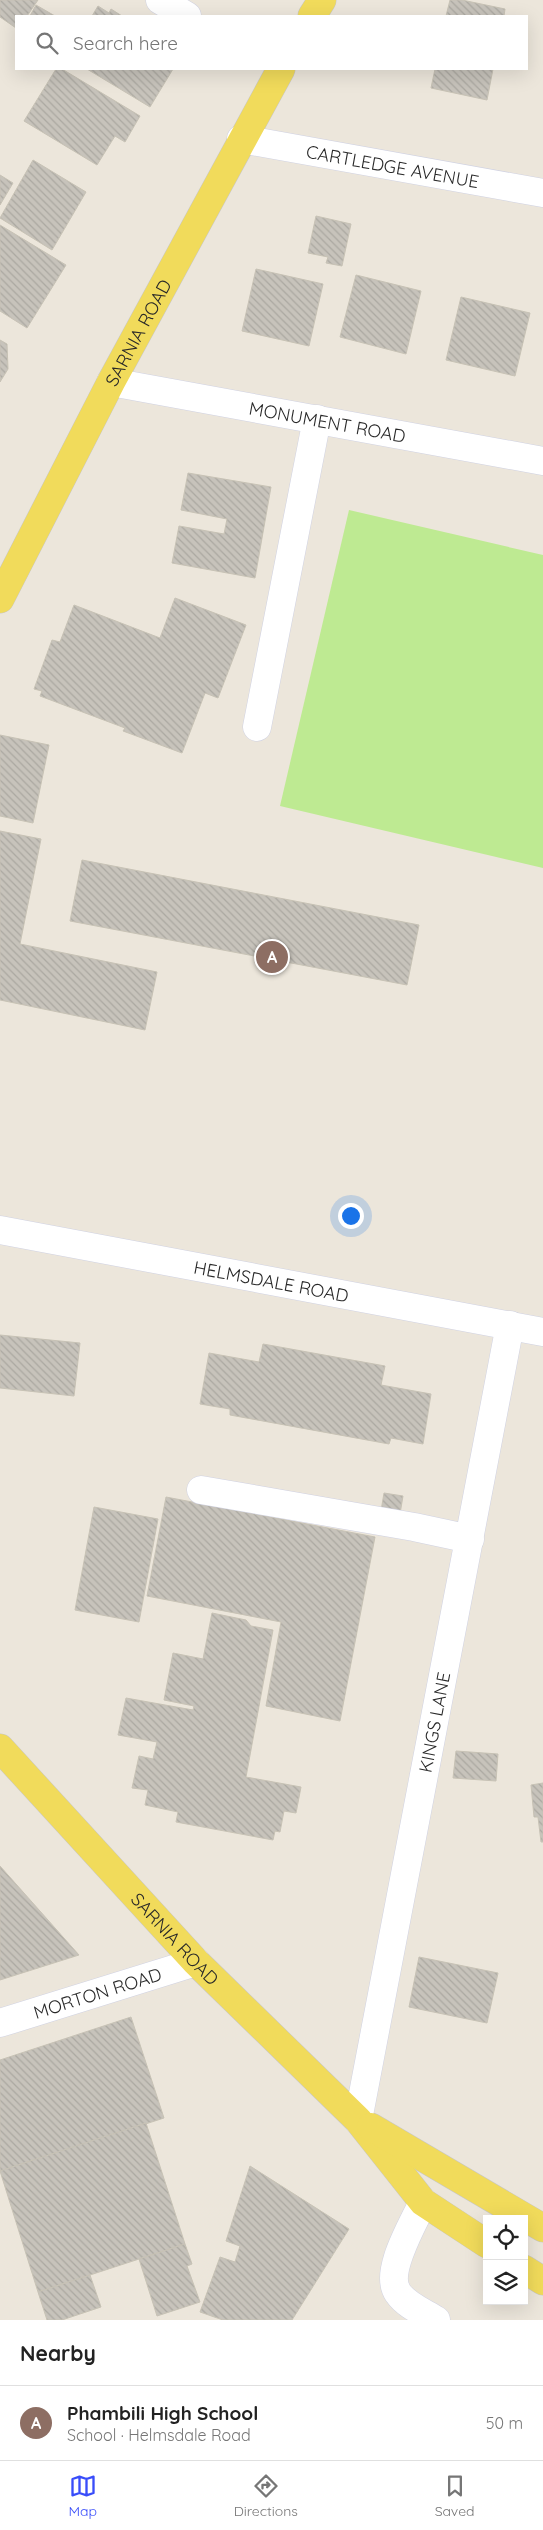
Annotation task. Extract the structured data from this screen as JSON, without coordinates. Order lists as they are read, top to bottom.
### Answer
{
  "streets": {
    "main road": ["SARNIA ROAD"],
    "street": [
      "CARTLEDGE AVENUE",
      "MONUMENT ROAD",
      "HELMSDALE ROAD",
      "KINGS LANE",
      "MORTON ROAD"
    ]
  },
  "crossings": [
    ["CARTLEDGE AVENUE", "SARNIA ROAD"],
    ["SARNIA ROAD", "MONUMENT ROAD"],
    ["SARNIA ROAD", "KINGS LANE"],
    ["SARNIA ROAD", "MORTON ROAD"],
    ["HELMSDALE ROAD", "KINGS LANE"]
  ],
  "page": {
    "search": "Search here",
    "pins": "A",
    "heading": "Nearby",
    "list": [
      {
        "mark": "A",
        "name": "Phambili High School",
        "note": "School · Helmsdale Road",
        "value": "50 m"
      }
    ],
    "nav": ["Map", "Directions", "Saved"]
  }
}
